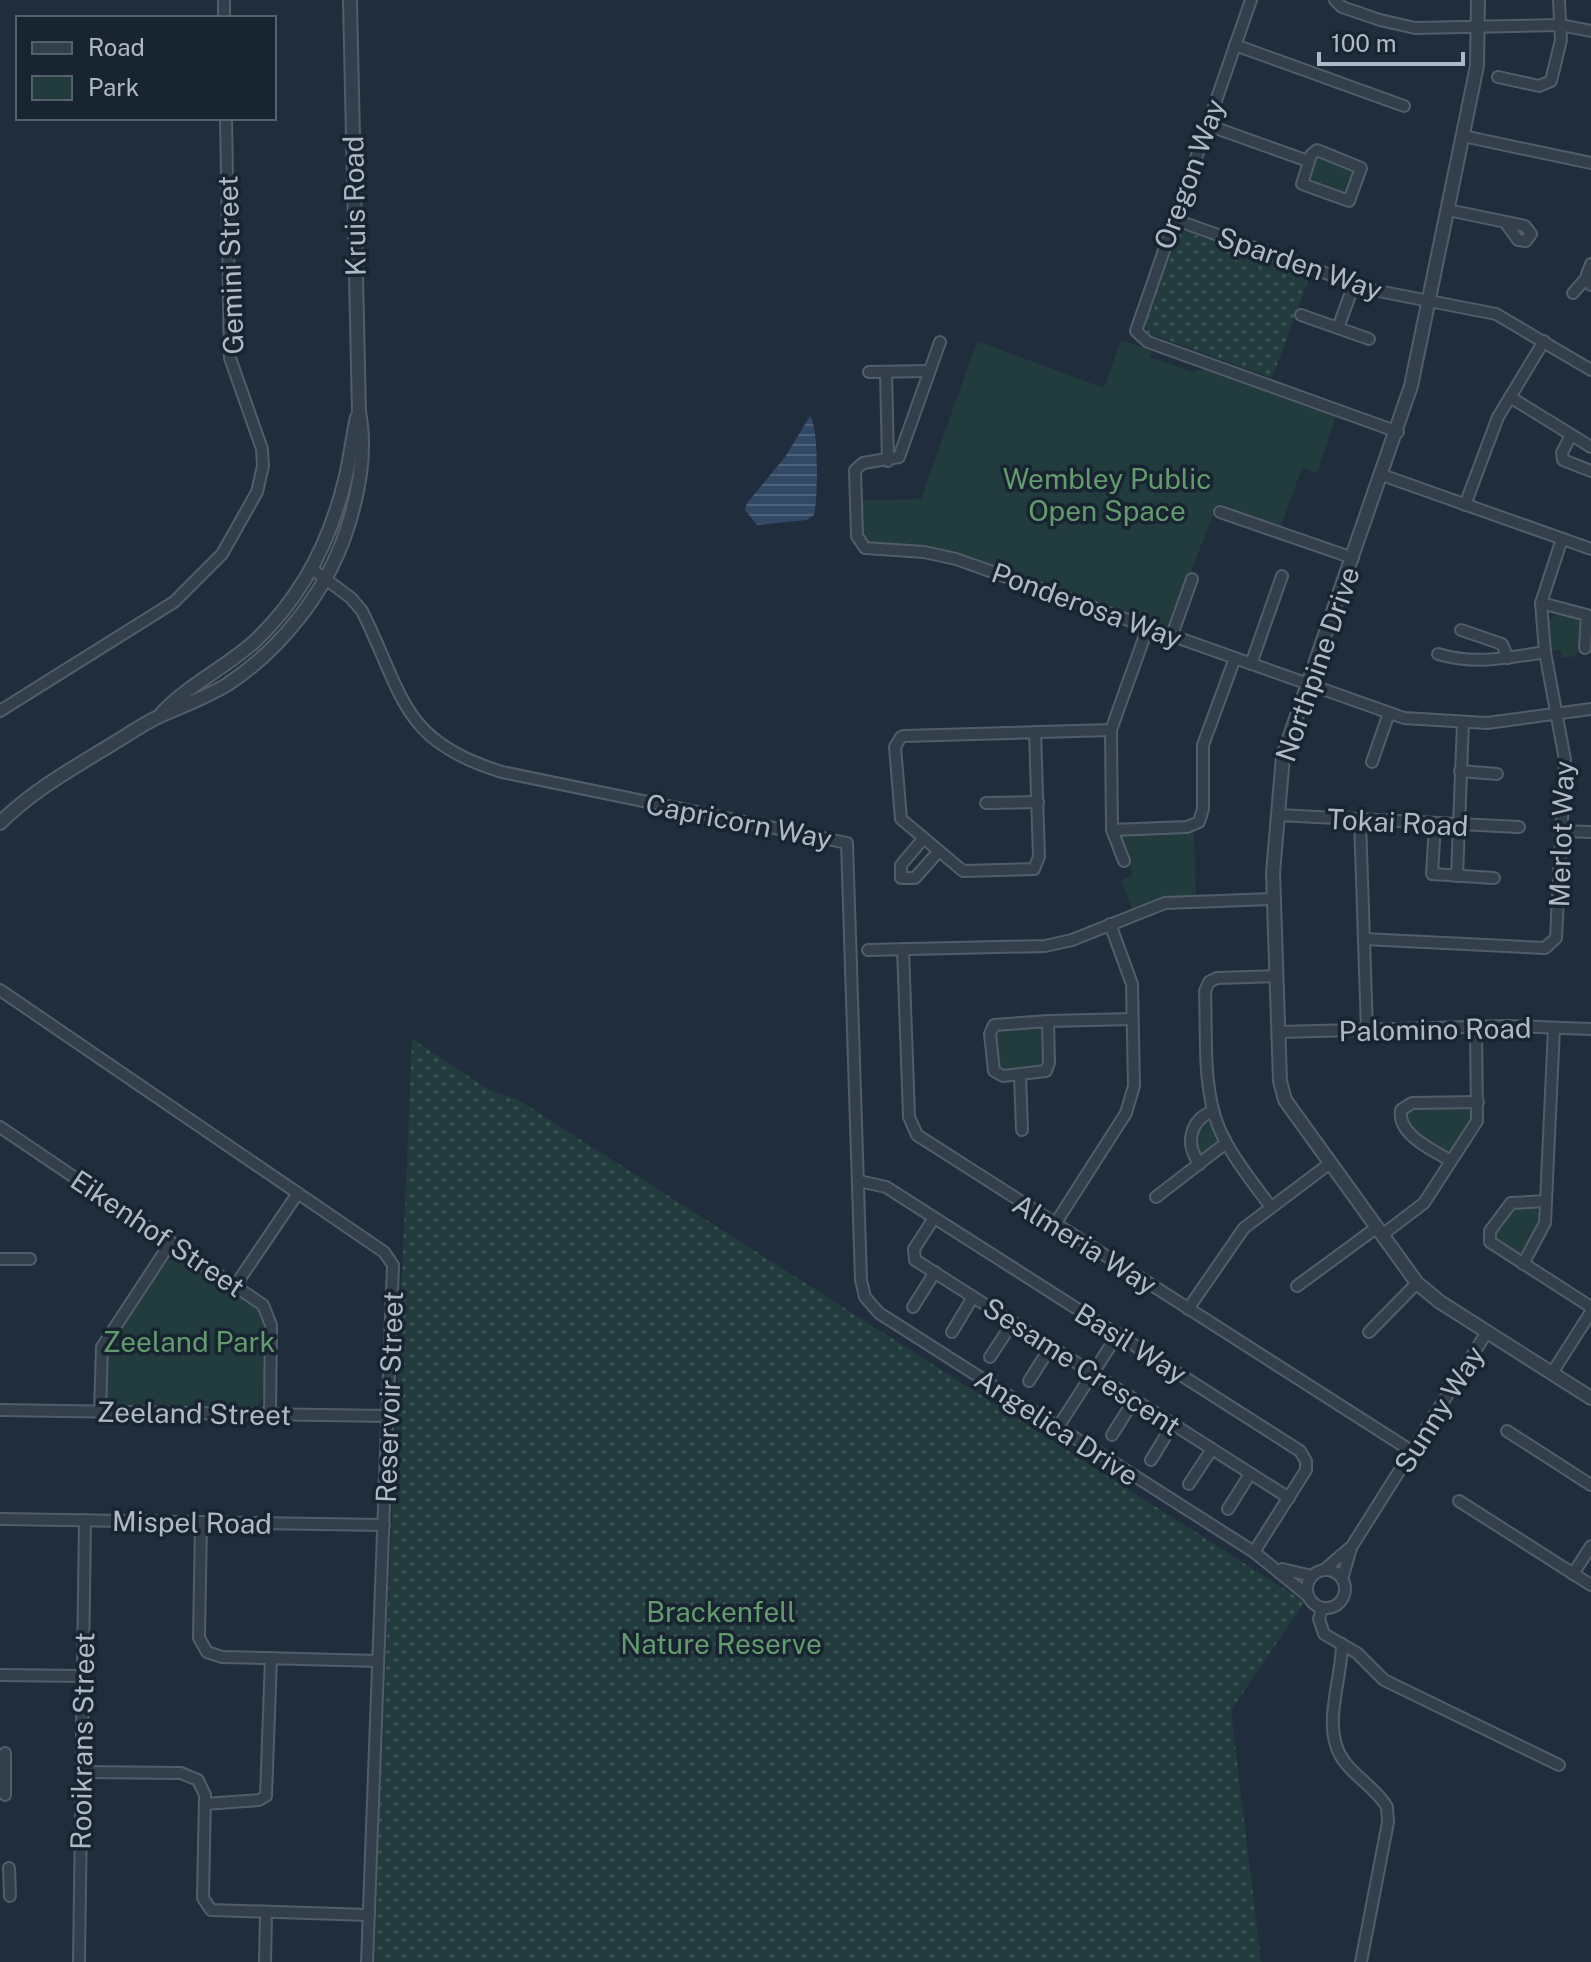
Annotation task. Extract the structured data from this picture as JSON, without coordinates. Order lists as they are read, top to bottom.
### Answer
{
  "streets": {
    "street": [
      "Oregon Way",
      "Kruis Road",
      "Sparden Way",
      "Gemini Street",
      "Ponderosa Way",
      "Northpine Drive",
      "Capricorn Way",
      "Tokai Road",
      "Merlot Way",
      "Palomino Road",
      "Eikenhof Street",
      "Almeria Way",
      "Basil Way",
      "Sesame Crescent",
      "Reservoir Street",
      "Sunny Way",
      "Zeeland Street",
      "Angelica Drive",
      "Mispel Road",
      "Rooikrans Street"
    ]
  },
  "crossings": [
    ["Oregon Way", "Sparden Way"],
    ["Oregon Way", "Northpine Drive"],
    ["Kruis Road", "Capricorn Way"],
    ["Sparden Way", "Northpine Drive"],
    ["Ponderosa Way", "Northpine Drive"],
    ["Ponderosa Way", "Merlot Way"],
    ["Northpine Drive", "Tokai Road"],
    ["Northpine Drive", "Palomino Road"],
    ["Northpine Drive", "Sunny Way"],
    ["Capricorn Way", "Basil Way"],
    ["Capricorn Way", "Angelica Drive"],
    ["Eikenhof Street", "Zeeland Street"],
    ["Almeria Way", "Sunny Way"],
    ["Basil Way", "Sesame Crescent"],
    ["Basil Way", "Angelica Drive"],
    ["Reservoir Street", "Zeeland Street"],
    ["Reservoir Street", "Mispel Road"],
    ["Mispel Road", "Rooikrans Street"]
  ],
  "parks": ["Wembley Public Open Space", "Zeeland Park", "Brackenfell Nature Reserve"],
  "legend": ["Road", "Park"],
  "scale_bar": "100 m"
}
